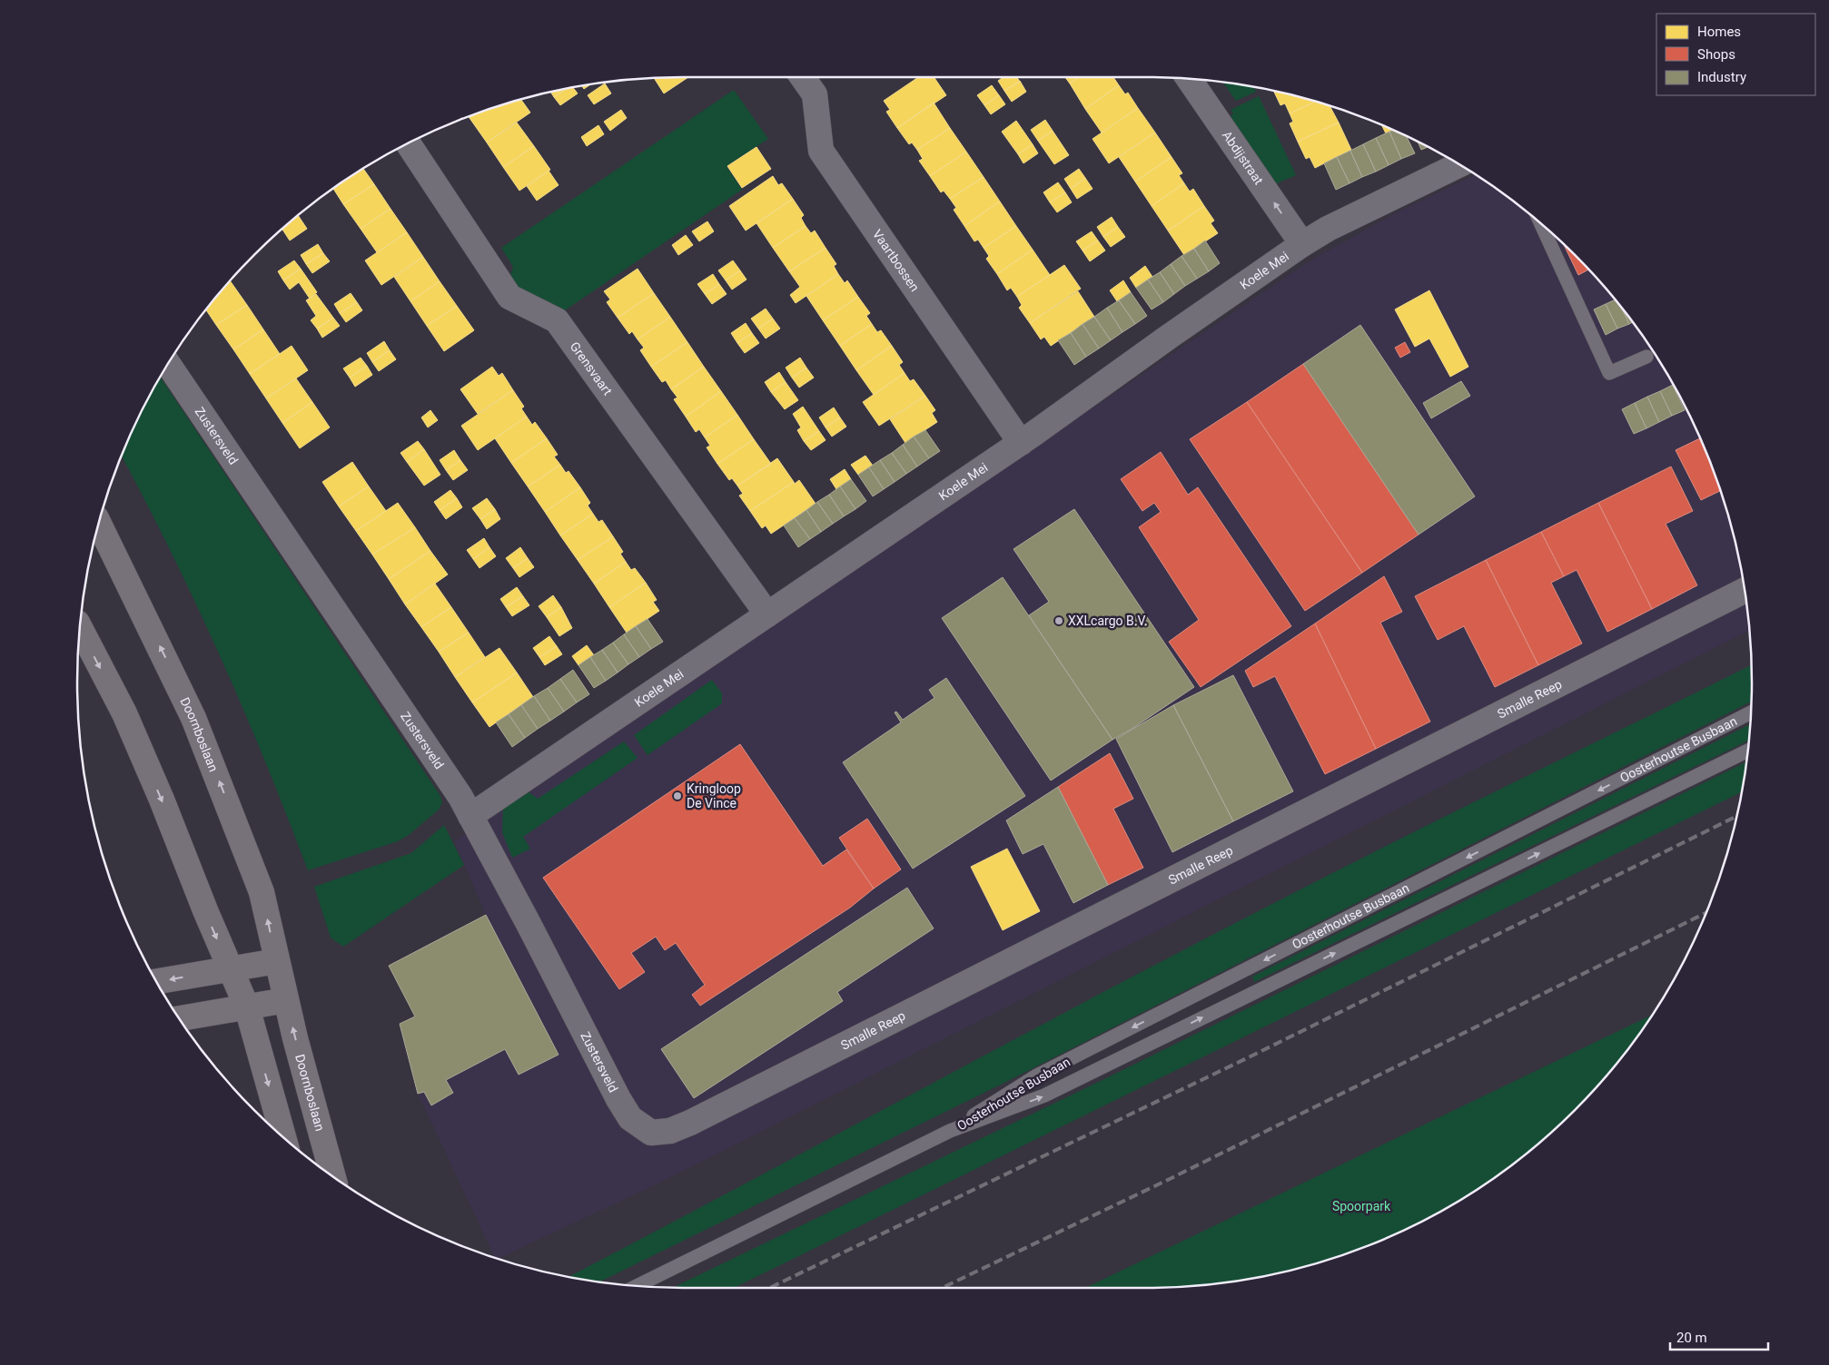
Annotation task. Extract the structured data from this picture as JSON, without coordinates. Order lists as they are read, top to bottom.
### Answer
{
  "streets": {
    "main road": ["Doornboslaan"],
    "street": [
      "Abdijstraat",
      "Vaartbossen",
      "Koele Mei",
      "Grensvaart",
      "Zustersveld",
      "Smalle Reep"
    ],
    "lane": ["Oosterhoutse Busbaan"]
  },
  "crossings": [
    ["Abdijstraat", "Koele Mei"],
    ["Vaartbossen", "Koele Mei"],
    ["Koele Mei", "Grensvaart"],
    ["Koele Mei", "Zustersveld"],
    ["Zustersveld", "Smalle Reep"]
  ],
  "one_way": ["Abdijstraat"],
  "parks": ["Spoorpark"],
  "places": ["XXLcargo B.V.", "Kringloop De Vince"],
  "legend": ["Homes", "Shops", "Industry"],
  "scale_bar": "20 m"
}
